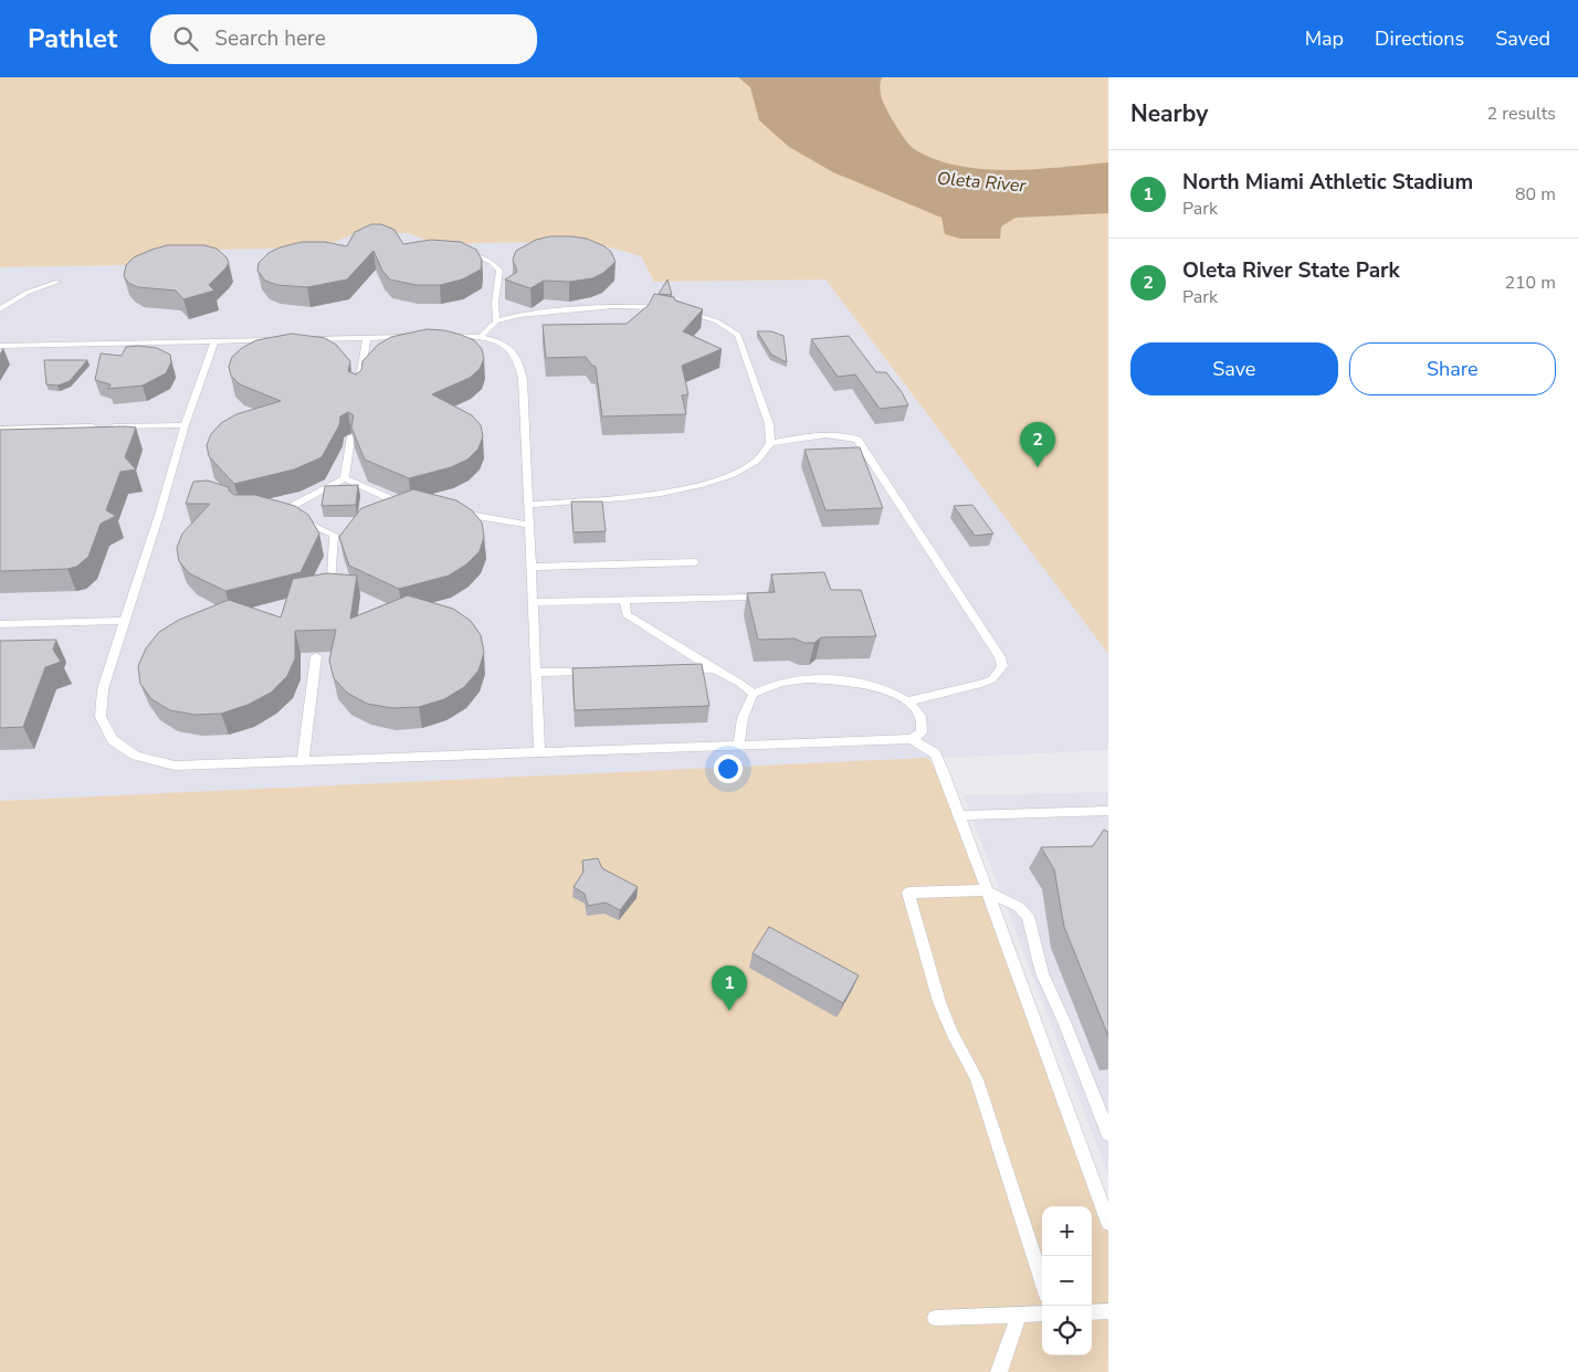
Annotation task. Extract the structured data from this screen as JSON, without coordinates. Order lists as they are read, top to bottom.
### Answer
{
  "water": ["Oleta River"],
  "page": {
    "header": "Pathlet",
    "search": "Search here",
    "nav": ["Map", "Directions", "Saved"],
    "heading": ["Nearby", "2 results"],
    "list": [
      {
        "mark": "1",
        "name": "North Miami Athletic Stadium",
        "note": "Park",
        "value": "80 m"
      },
      {
        "mark": "2",
        "name": "Oleta River State Park",
        "note": "Park",
        "value": "210 m"
      }
    ],
    "buttons": ["Save", "Share"],
    "pins": ["2", "1"],
    "map_buttons": ["+", "−"]
  }
}
